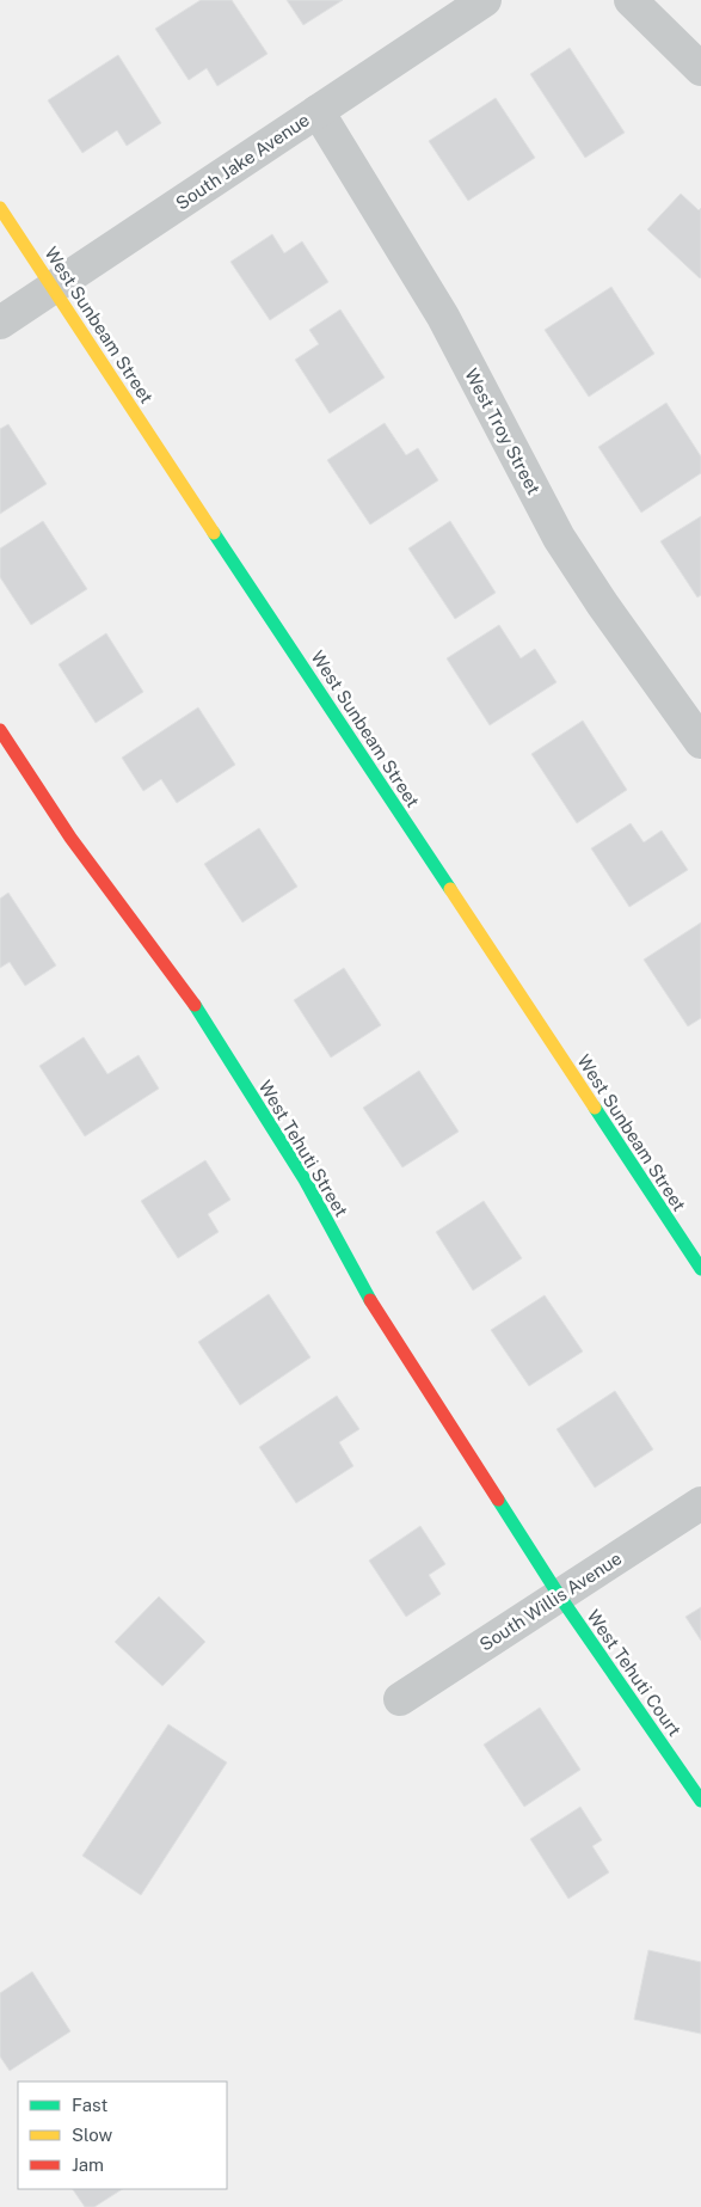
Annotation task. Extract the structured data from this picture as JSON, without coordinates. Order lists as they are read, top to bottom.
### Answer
{
  "streets": {
    "street": [
      "South Jake Avenue",
      "West Sunbeam Street",
      "West Troy Street",
      "West Tehuti Street",
      "South Willis Avenue",
      "West Tehuti Court"
    ]
  },
  "crossings": [
    ["South Jake Avenue", "West Sunbeam Street"],
    ["South Jake Avenue", "West Troy Street"],
    ["West Tehuti Street", "South Willis Avenue"],
    ["West Tehuti Street", "West Tehuti Court"],
    ["South Willis Avenue", "West Tehuti Court"]
  ],
  "legend": ["Fast", "Slow", "Jam"]
}
